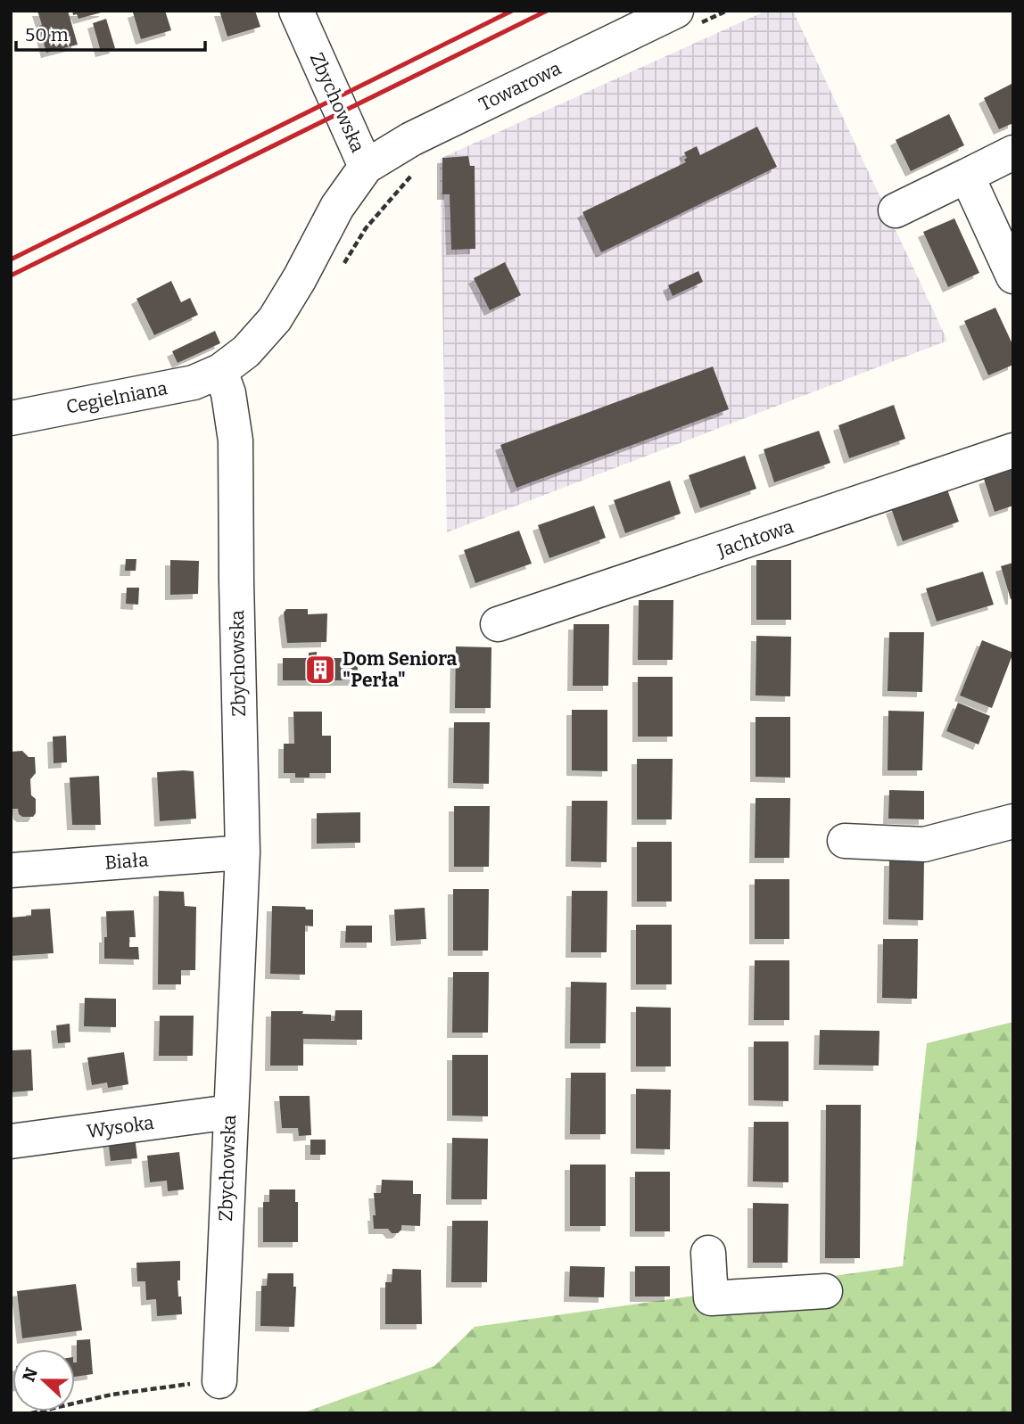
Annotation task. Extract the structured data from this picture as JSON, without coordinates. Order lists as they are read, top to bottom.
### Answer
{
  "streets": {
    "street": [
      "Towarowa",
      "Zbychowska",
      "Cegielniana",
      "Jachtowa",
      "Biała",
      "Wysoka"
    ]
  },
  "crossings": [
    ["Towarowa", "Zbychowska"],
    ["Zbychowska", "Cegielniana"],
    ["Zbychowska", "Biała"],
    ["Zbychowska", "Wysoka"]
  ],
  "places": {
    "building": ["Dom Seniora \"Perła\""]
  },
  "scale_bar": "50 m",
  "north": "left"
}
